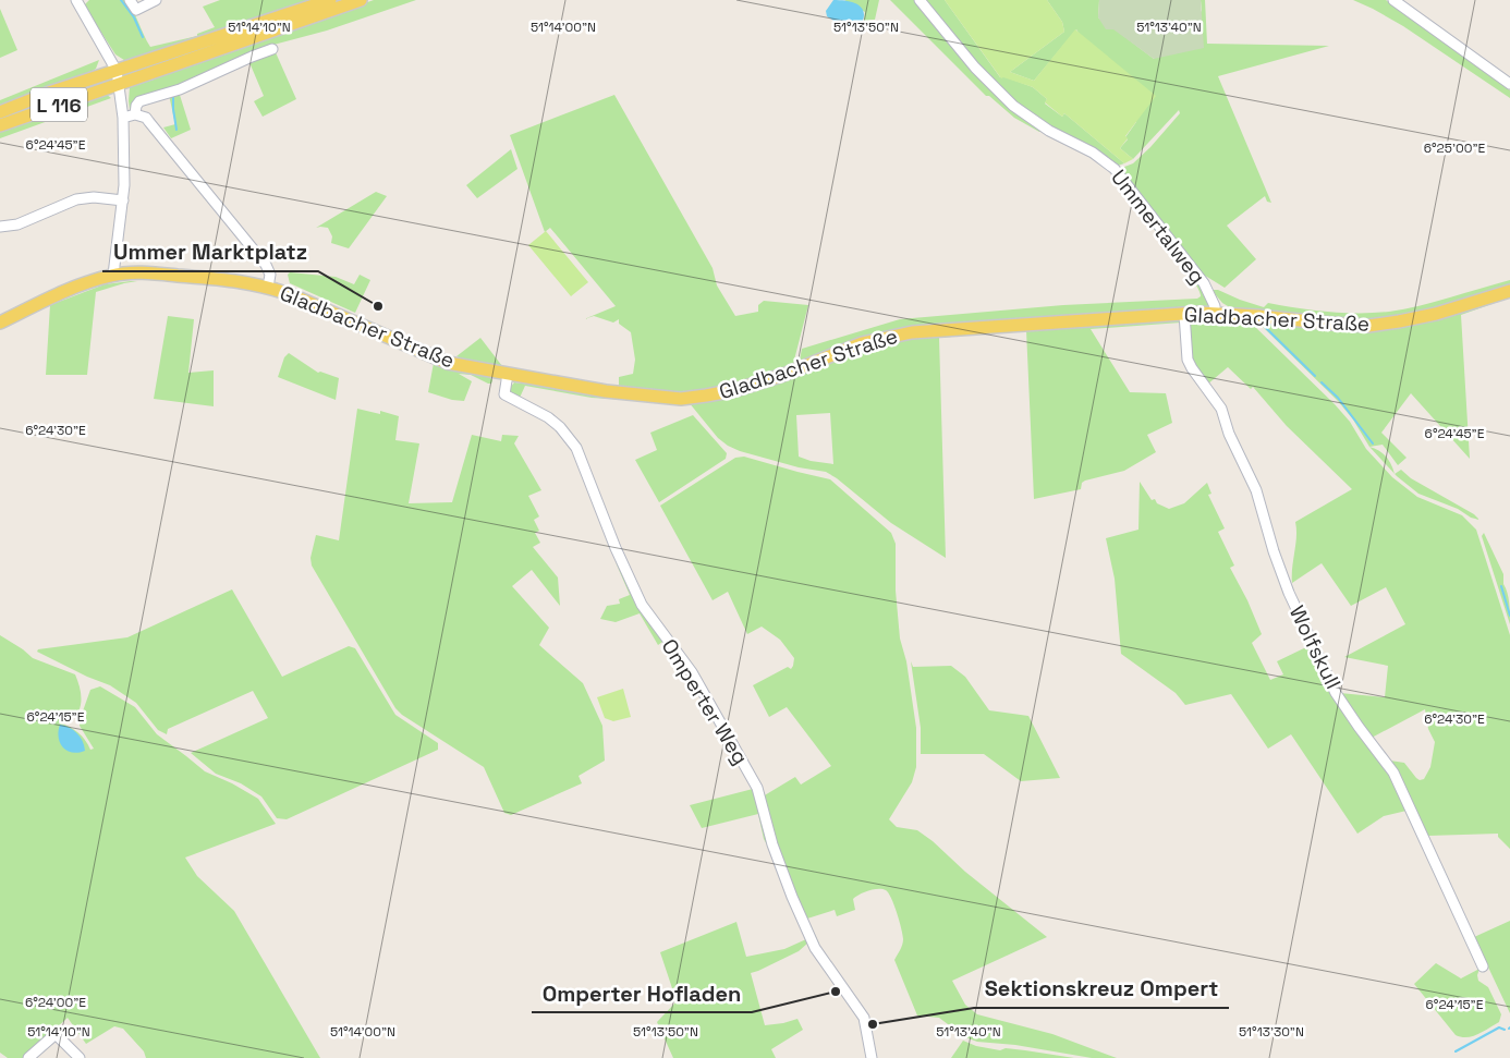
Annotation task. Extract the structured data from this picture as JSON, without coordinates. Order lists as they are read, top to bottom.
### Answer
{
  "streets": {
    "main road": ["L 116", "Gladbacher Straße"],
    "street": ["Ummertalweg", "Wolfskull", "Omperter Weg"]
  },
  "crossings": [
    ["Ummertalweg", "Gladbacher Straße"],
    ["Gladbacher Straße", "Wolfskull"],
    ["Gladbacher Straße", "Omperter Weg"]
  ],
  "places": ["Ummer Marktplatz", "Omperter Hofladen", "Sektionskreuz Ompert"],
  "coordinates": [
    "51°14'10\"N",
    "51°14'00\"N",
    "51°13'50\"N",
    "51°13'40\"N",
    "6°24'45\"E",
    "6°25'00\"E",
    "6°24'30\"E",
    "6°24'15\"E",
    "6°24'00\"E",
    "51°13'30\"N"
  ]
}
